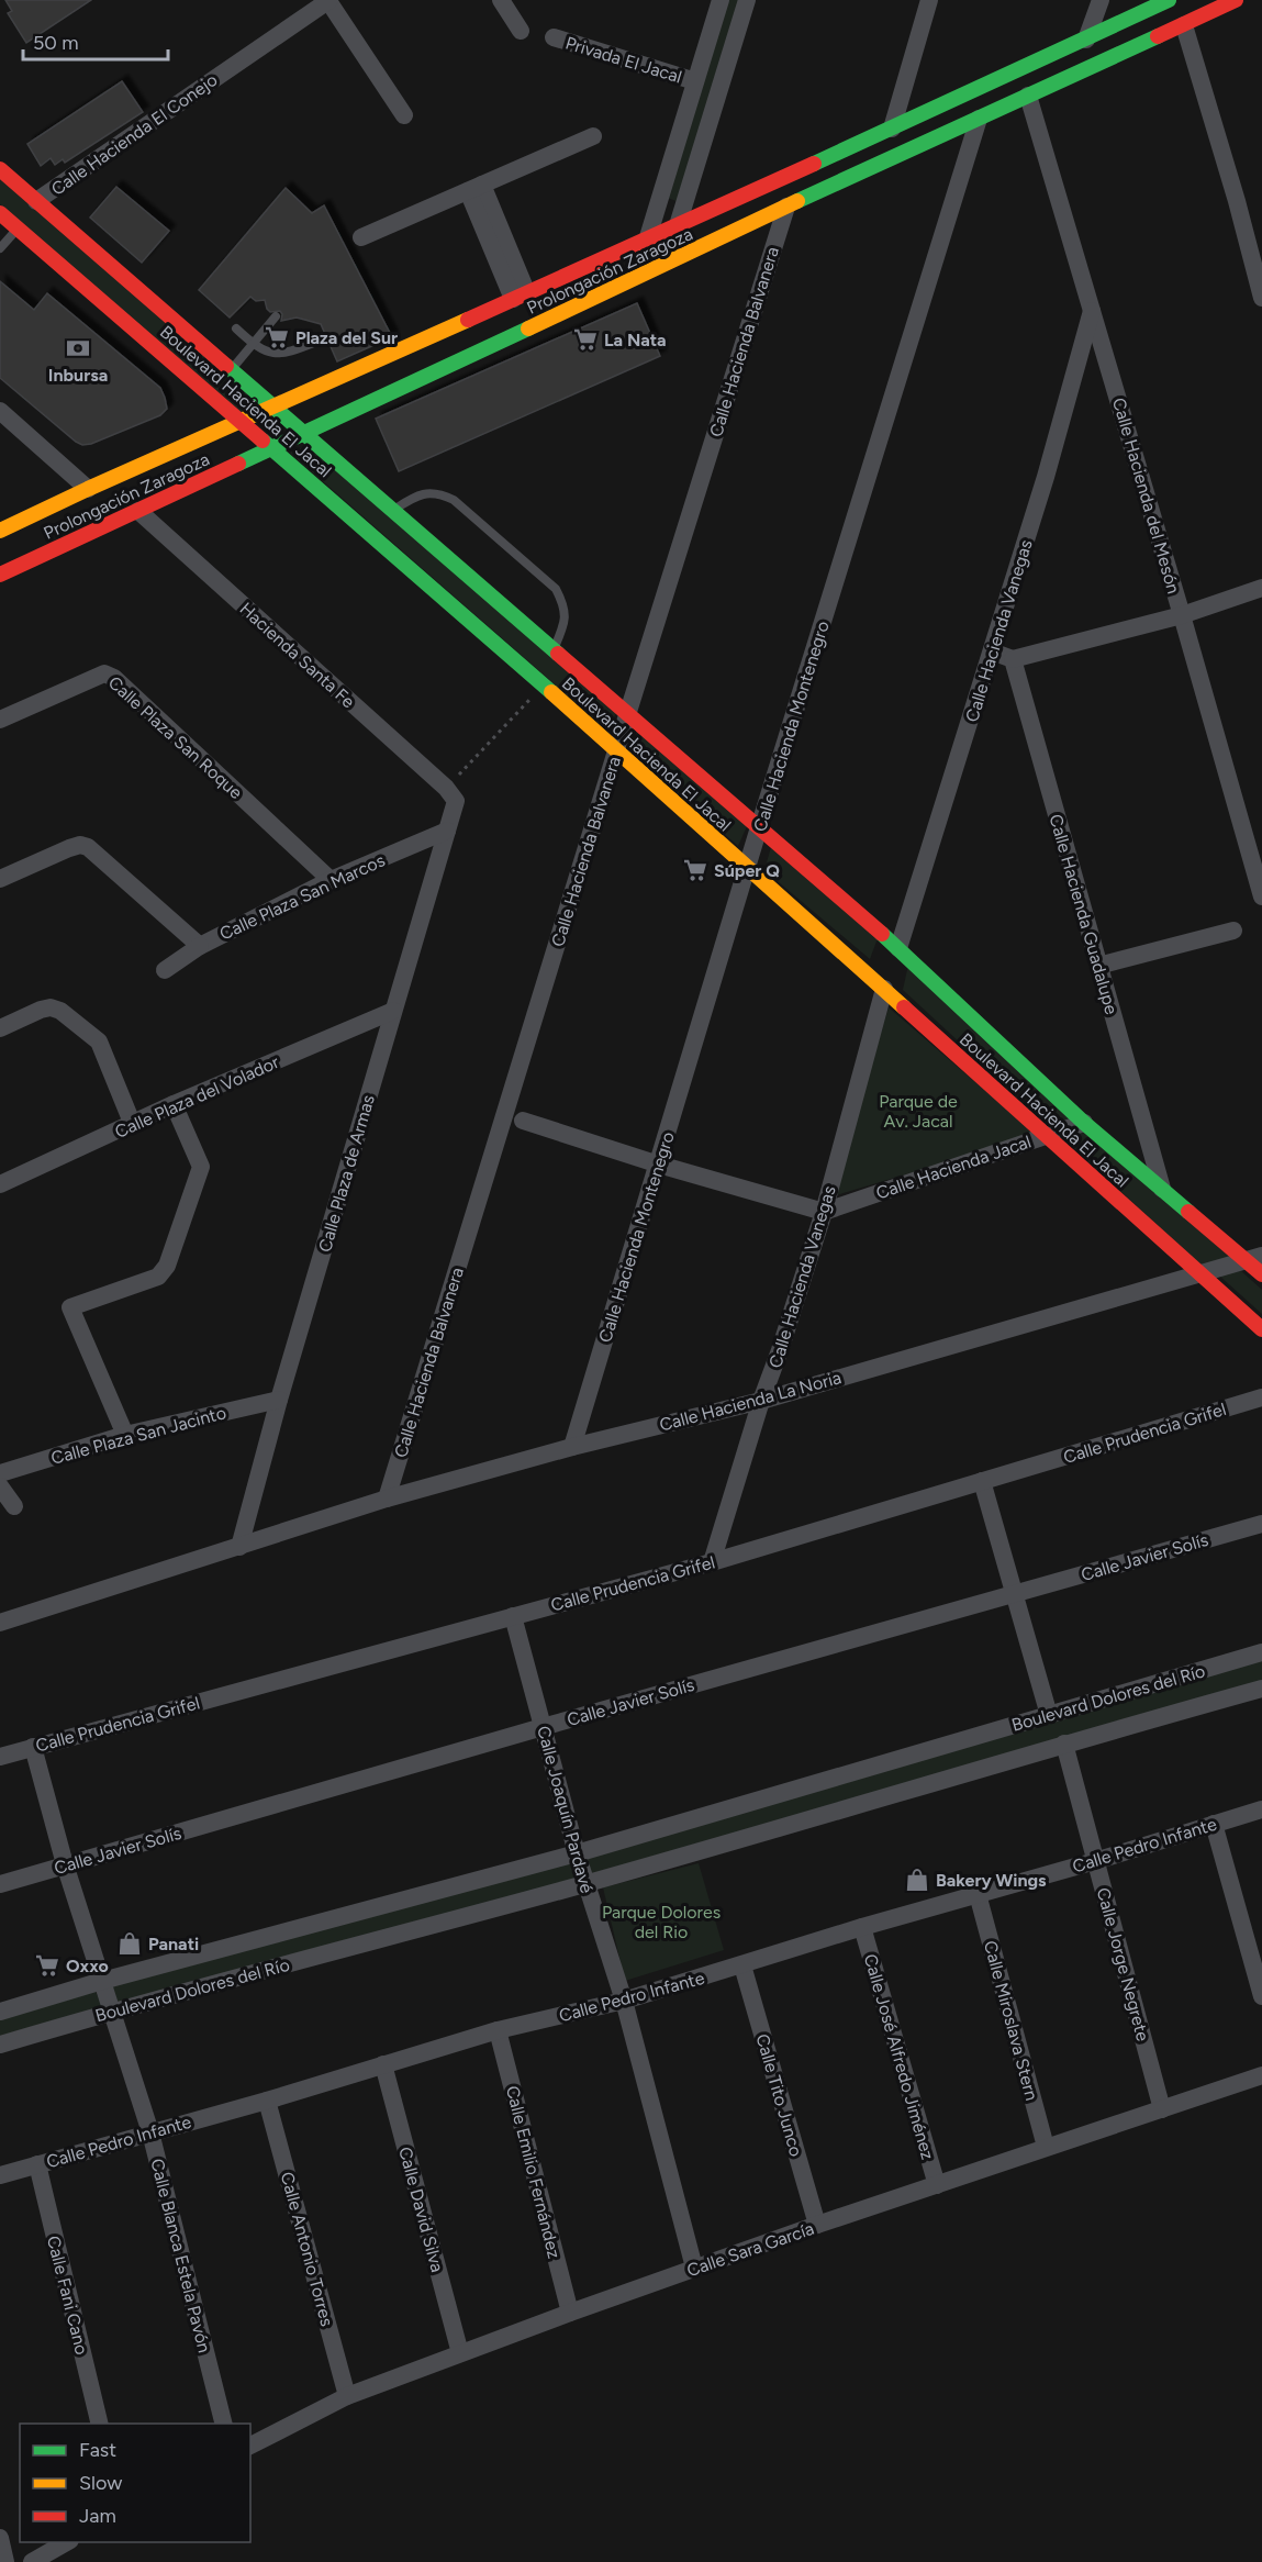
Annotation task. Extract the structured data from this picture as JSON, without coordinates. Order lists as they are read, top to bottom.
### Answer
{
  "streets": {
    "main road": ["Prolongación Zaragoza", "Boulevard Hacienda El Jacal"],
    "street": [
      "Privada El Jacal",
      "Calle Hacienda El Conejo",
      "Calle Hacienda Balvanera",
      "Calle Hacienda del Mesón",
      "Calle Hacienda Vanegas",
      "Hacienda Santa Fe",
      "Calle Hacienda Montenegro",
      "Calle Plaza San Roque",
      "Calle Plaza San Marcos",
      "Calle Hacienda Guadalupe",
      "Calle Plaza del Volador",
      "Calle Hacienda Jacal",
      "Calle Plaza de Armas",
      "Calle Hacienda La Noria",
      "Calle Prudencia Grifel",
      "Calle Plaza San Jacinto",
      "Calle Javier Solís",
      "Boulevard Dolores del Río",
      "Calle Joaquín Pardavé",
      "Calle Pedro Infante",
      "Calle Jorge Negrete",
      "Calle Miroslava Stern",
      "Calle José Alfredo Jiménez",
      "Calle Tito Junco",
      "Calle Emilio Fernández",
      "Calle David Silva",
      "Calle Antonio Torres",
      "Calle Sara García",
      "Calle Blanca Estela Pavón",
      "Calle Fani Cano"
    ]
  },
  "crossings": [
    ["Calle Hacienda El Conejo", "Boulevard Hacienda El Jacal"],
    ["Prolongación Zaragoza", "Calle Hacienda Balvanera"],
    ["Prolongación Zaragoza", "Boulevard Hacienda El Jacal"],
    ["Prolongación Zaragoza", "Calle Hacienda del Mesón"],
    ["Prolongación Zaragoza", "Hacienda Santa Fe"],
    ["Prolongación Zaragoza", "Calle Hacienda Montenegro"],
    ["Calle Hacienda Balvanera", "Boulevard Hacienda El Jacal"],
    ["Calle Hacienda Balvanera", "Calle Hacienda La Noria"],
    ["Boulevard Hacienda El Jacal", "Calle Hacienda Vanegas"],
    ["Boulevard Hacienda El Jacal", "Calle Hacienda Montenegro"],
    ["Boulevard Hacienda El Jacal", "Calle Hacienda Guadalupe"],
    ["Boulevard Hacienda El Jacal", "Calle Hacienda Jacal"],
    ["Boulevard Hacienda El Jacal", "Calle Hacienda La Noria"],
    ["Calle Hacienda del Mesón", "Calle Hacienda Vanegas"],
    ["Calle Hacienda Vanegas", "Calle Hacienda Jacal"],
    ["Calle Hacienda Vanegas", "Calle Hacienda La Noria"],
    ["Calle Hacienda Vanegas", "Calle Prudencia Grifel"],
    ["Hacienda Santa Fe", "Calle Plaza de Armas"],
    ["Calle Hacienda Montenegro", "Calle Hacienda La Noria"],
    ["Calle Plaza San Roque", "Calle Plaza San Marcos"],
    ["Calle Plaza San Marcos", "Calle Plaza de Armas"],
    ["Calle Plaza del Volador", "Calle Plaza de Armas"],
    ["Calle Plaza de Armas", "Calle Hacienda La Noria"],
    ["Calle Plaza de Armas", "Calle Plaza San Jacinto"],
    ["Calle Prudencia Grifel", "Calle Joaquín Pardavé"],
    ["Calle Prudencia Grifel", "Calle Blanca Estela Pavón"],
    ["Calle Javier Solís", "Calle Joaquín Pardavé"],
    ["Calle Javier Solís", "Calle Blanca Estela Pavón"],
    ["Boulevard Dolores del Río", "Calle Joaquín Pardavé"],
    ["Boulevard Dolores del Río", "Calle Jorge Negrete"],
    ["Boulevard Dolores del Río", "Calle Blanca Estela Pavón"],
    ["Calle Joaquín Pardavé", "Calle Pedro Infante"],
    ["Calle Joaquín Pardavé", "Calle Sara García"],
    ["Calle Pedro Infante", "Calle Jorge Negrete"],
    ["Calle Pedro Infante", "Calle Miroslava Stern"],
    ["Calle Pedro Infante", "Calle José Alfredo Jiménez"],
    ["Calle Pedro Infante", "Calle Tito Junco"],
    ["Calle Pedro Infante", "Calle Emilio Fernández"],
    ["Calle Pedro Infante", "Calle David Silva"],
    ["Calle Pedro Infante", "Calle Antonio Torres"],
    ["Calle Pedro Infante", "Calle Blanca Estela Pavón"],
    ["Calle Pedro Infante", "Calle Fani Cano"],
    ["Calle Jorge Negrete", "Calle Sara García"],
    ["Calle Miroslava Stern", "Calle Sara García"],
    ["Calle José Alfredo Jiménez", "Calle Sara García"],
    ["Calle Tito Junco", "Calle Sara García"],
    ["Calle Emilio Fernández", "Calle Sara García"],
    ["Calle David Silva", "Calle Sara García"],
    ["Calle Antonio Torres", "Calle Sara García"]
  ],
  "parks": ["Parque de Av. Jacal", "Parque Dolores del Rio"],
  "places": {
    "supermarket": [
      "Plaza del Sur",
      "La Nata",
      "Súper Q",
      "Oxxo"
    ],
    "bank": ["Inbursa"],
    "shop": ["Bakery Wings", "Panati"]
  },
  "legend": ["Fast", "Slow", "Jam"],
  "scale_bar": "50 m"
}
